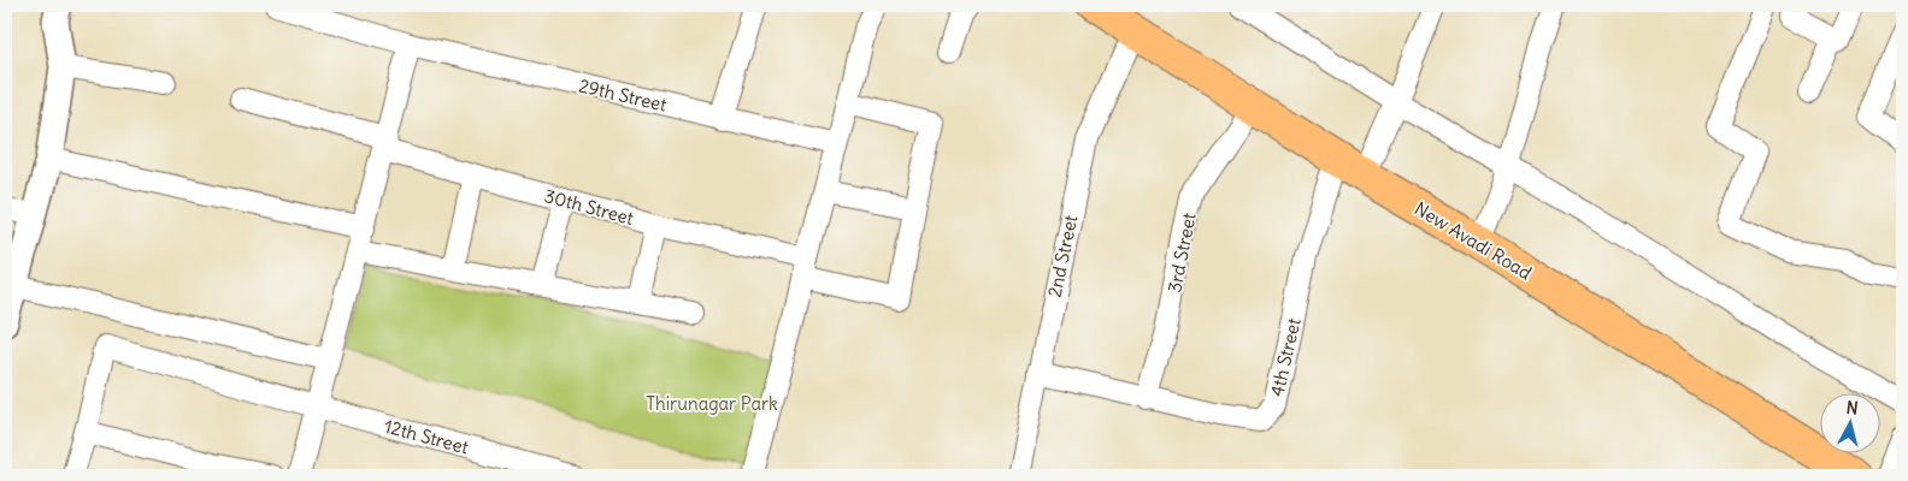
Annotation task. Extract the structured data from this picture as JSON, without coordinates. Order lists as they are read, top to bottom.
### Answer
{
  "streets": {
    "main road": ["New Avadi Road"],
    "street": [
      "29th Street",
      "30th Street",
      "3rd Street",
      "2nd Street",
      "4th Street",
      "12th Street"
    ]
  },
  "crossings": [
    ["New Avadi Road", "3rd Street"],
    ["New Avadi Road", "2nd Street"],
    ["New Avadi Road", "4th Street"],
    ["3rd Street", "4th Street"],
    ["2nd Street", "4th Street"]
  ],
  "parks": ["Thirunagar Park"],
  "north": "top"
}
